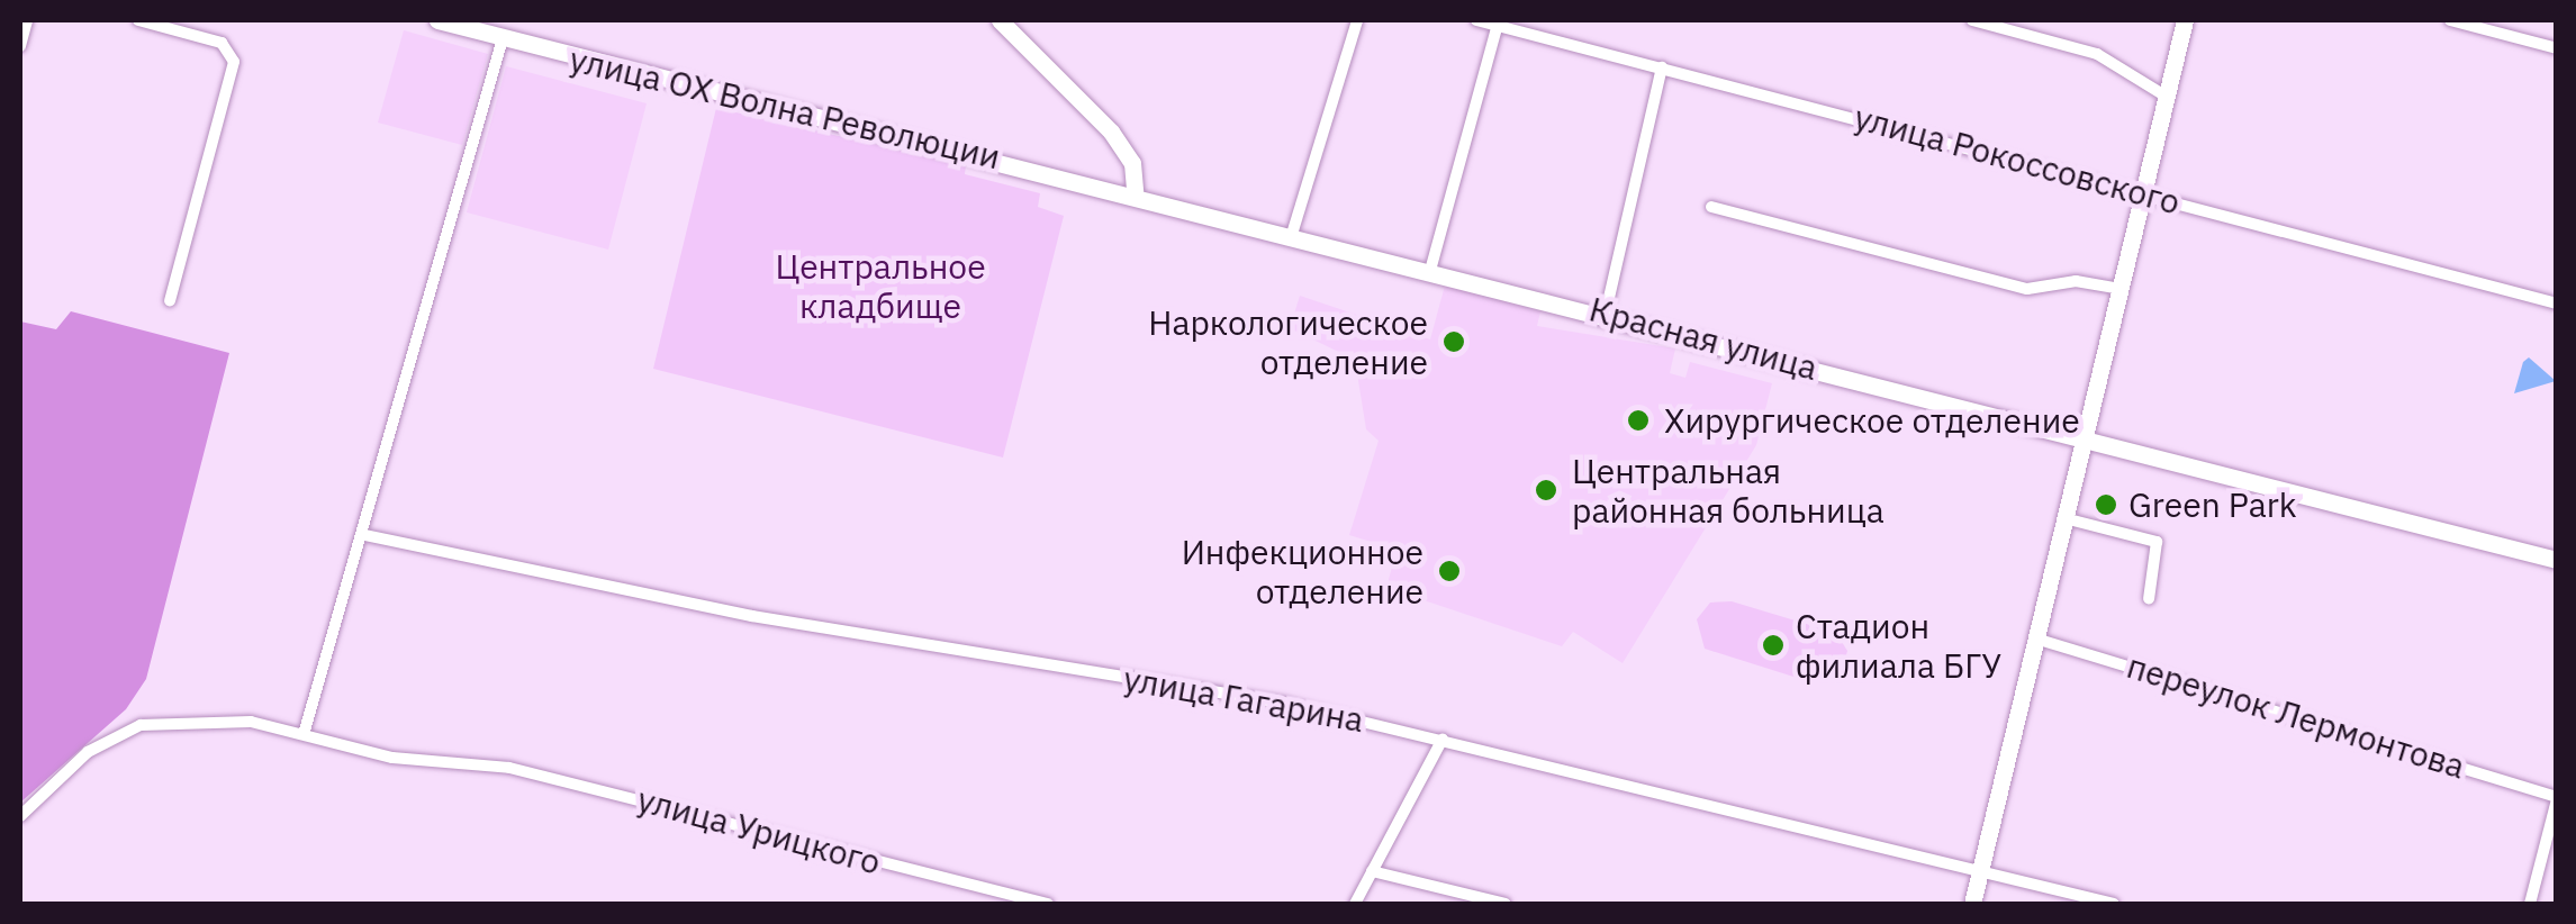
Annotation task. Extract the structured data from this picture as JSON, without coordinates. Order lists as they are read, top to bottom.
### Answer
{
  "streets": {
    "main road": ["улица ОХ Волна Революции", "Красная улица"],
    "street": [
      "улица Рокоссовского",
      "улица Гагарина",
      "переулок Лермонтова",
      "улица Урицкого"
    ]
  },
  "crossings": [
    ["улица ОХ Волна Революции", "Красная улица"]
  ],
  "parks": ["Центральное кладбище"],
  "places": [
    "Наркологическое отделение",
    "Хирургическое отделение",
    "Центральная районная больница",
    "Green Park",
    "Инфекционное отделение",
    "Стадион филиала БГУ"
  ]
}
